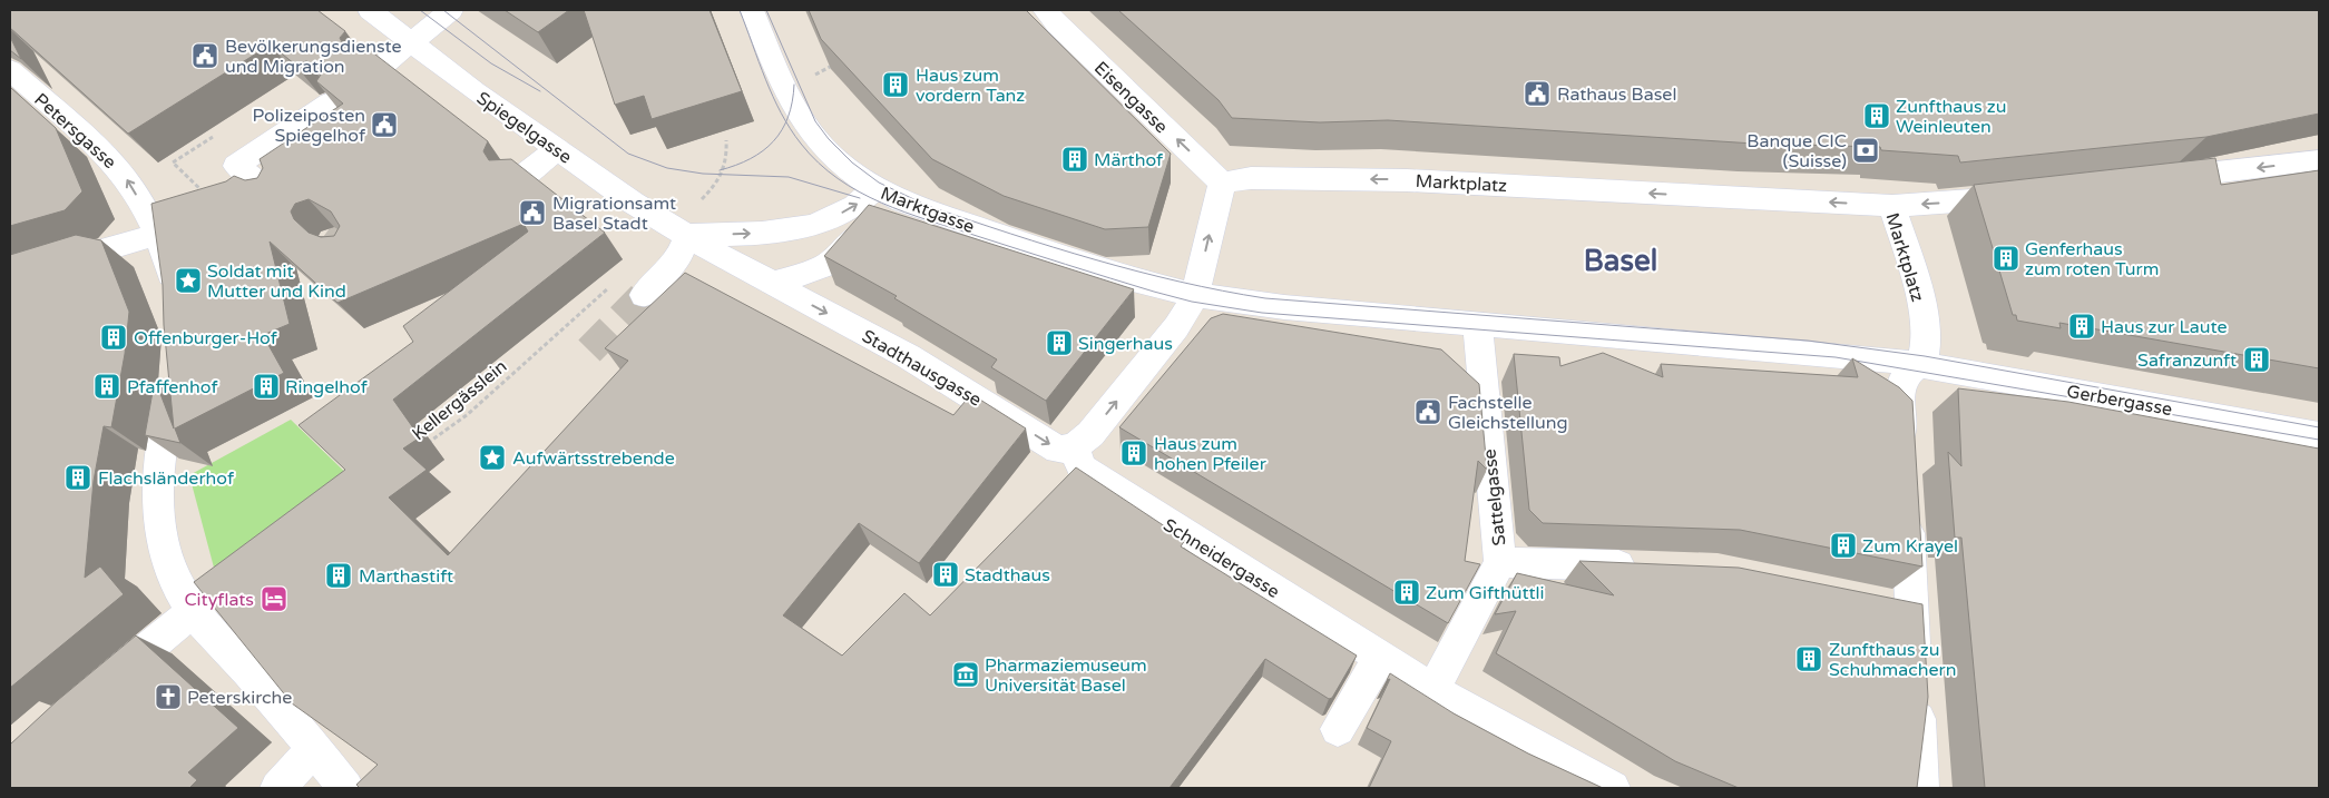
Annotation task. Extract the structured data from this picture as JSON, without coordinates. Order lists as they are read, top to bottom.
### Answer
{
  "streets": {
    "street": [
      "Eisengasse",
      "Spiegelgasse",
      "Petersgasse",
      "Marktplatz",
      "Marktgasse",
      "Stadthausgasse",
      "Gerbergasse",
      "Sattelgasse",
      "Schneidergasse"
    ],
    "path": ["Kellergässlein"]
  },
  "crossings": [
    ["Eisengasse", "Marktplatz"],
    ["Spiegelgasse", "Stadthausgasse"],
    ["Marktplatz", "Gerbergasse"],
    ["Stadthausgasse", "Schneidergasse"],
    ["Sattelgasse", "Schneidergasse"]
  ],
  "one_way": ["Eisengasse", "Petersgasse", "Stadthausgasse"],
  "districts": ["Basel"],
  "places": {
    "public building": [
      "Bevölkerungsdienste und Migration",
      "Rathaus Basel",
      "Polizeiposten Spiegelhof",
      "Migrationsamt Basel Stadt",
      "Fachstelle Gleichstellung"
    ],
    "building": [
      "Haus zum vordern Tanz",
      "Zunfthaus zu Weinleuten",
      "Märthof",
      "Genferhaus zum roten Turm",
      "Haus zur Laute",
      "Offenburger-Hof",
      "Singerhaus",
      "Safranzunft",
      "Pfaffenhof",
      "Ringelhof",
      "Haus zum hohen Pfeiler",
      "Flachsländerhof",
      "Zum Krayel",
      "Stadthaus",
      "Marthastift",
      "Zum Gifthüttli",
      "Zunfthaus zu Schuhmachern"
    ],
    "bank": ["Banque CIC (Suisse)"],
    "place": ["Soldat mit Mutter und Kind", "Aufwärtsstrebende"],
    "hotel": ["Cityflats"],
    "museum": ["Pharmaziemuseum Universität Basel"],
    "church": ["Peterskirche"]
  }
}
